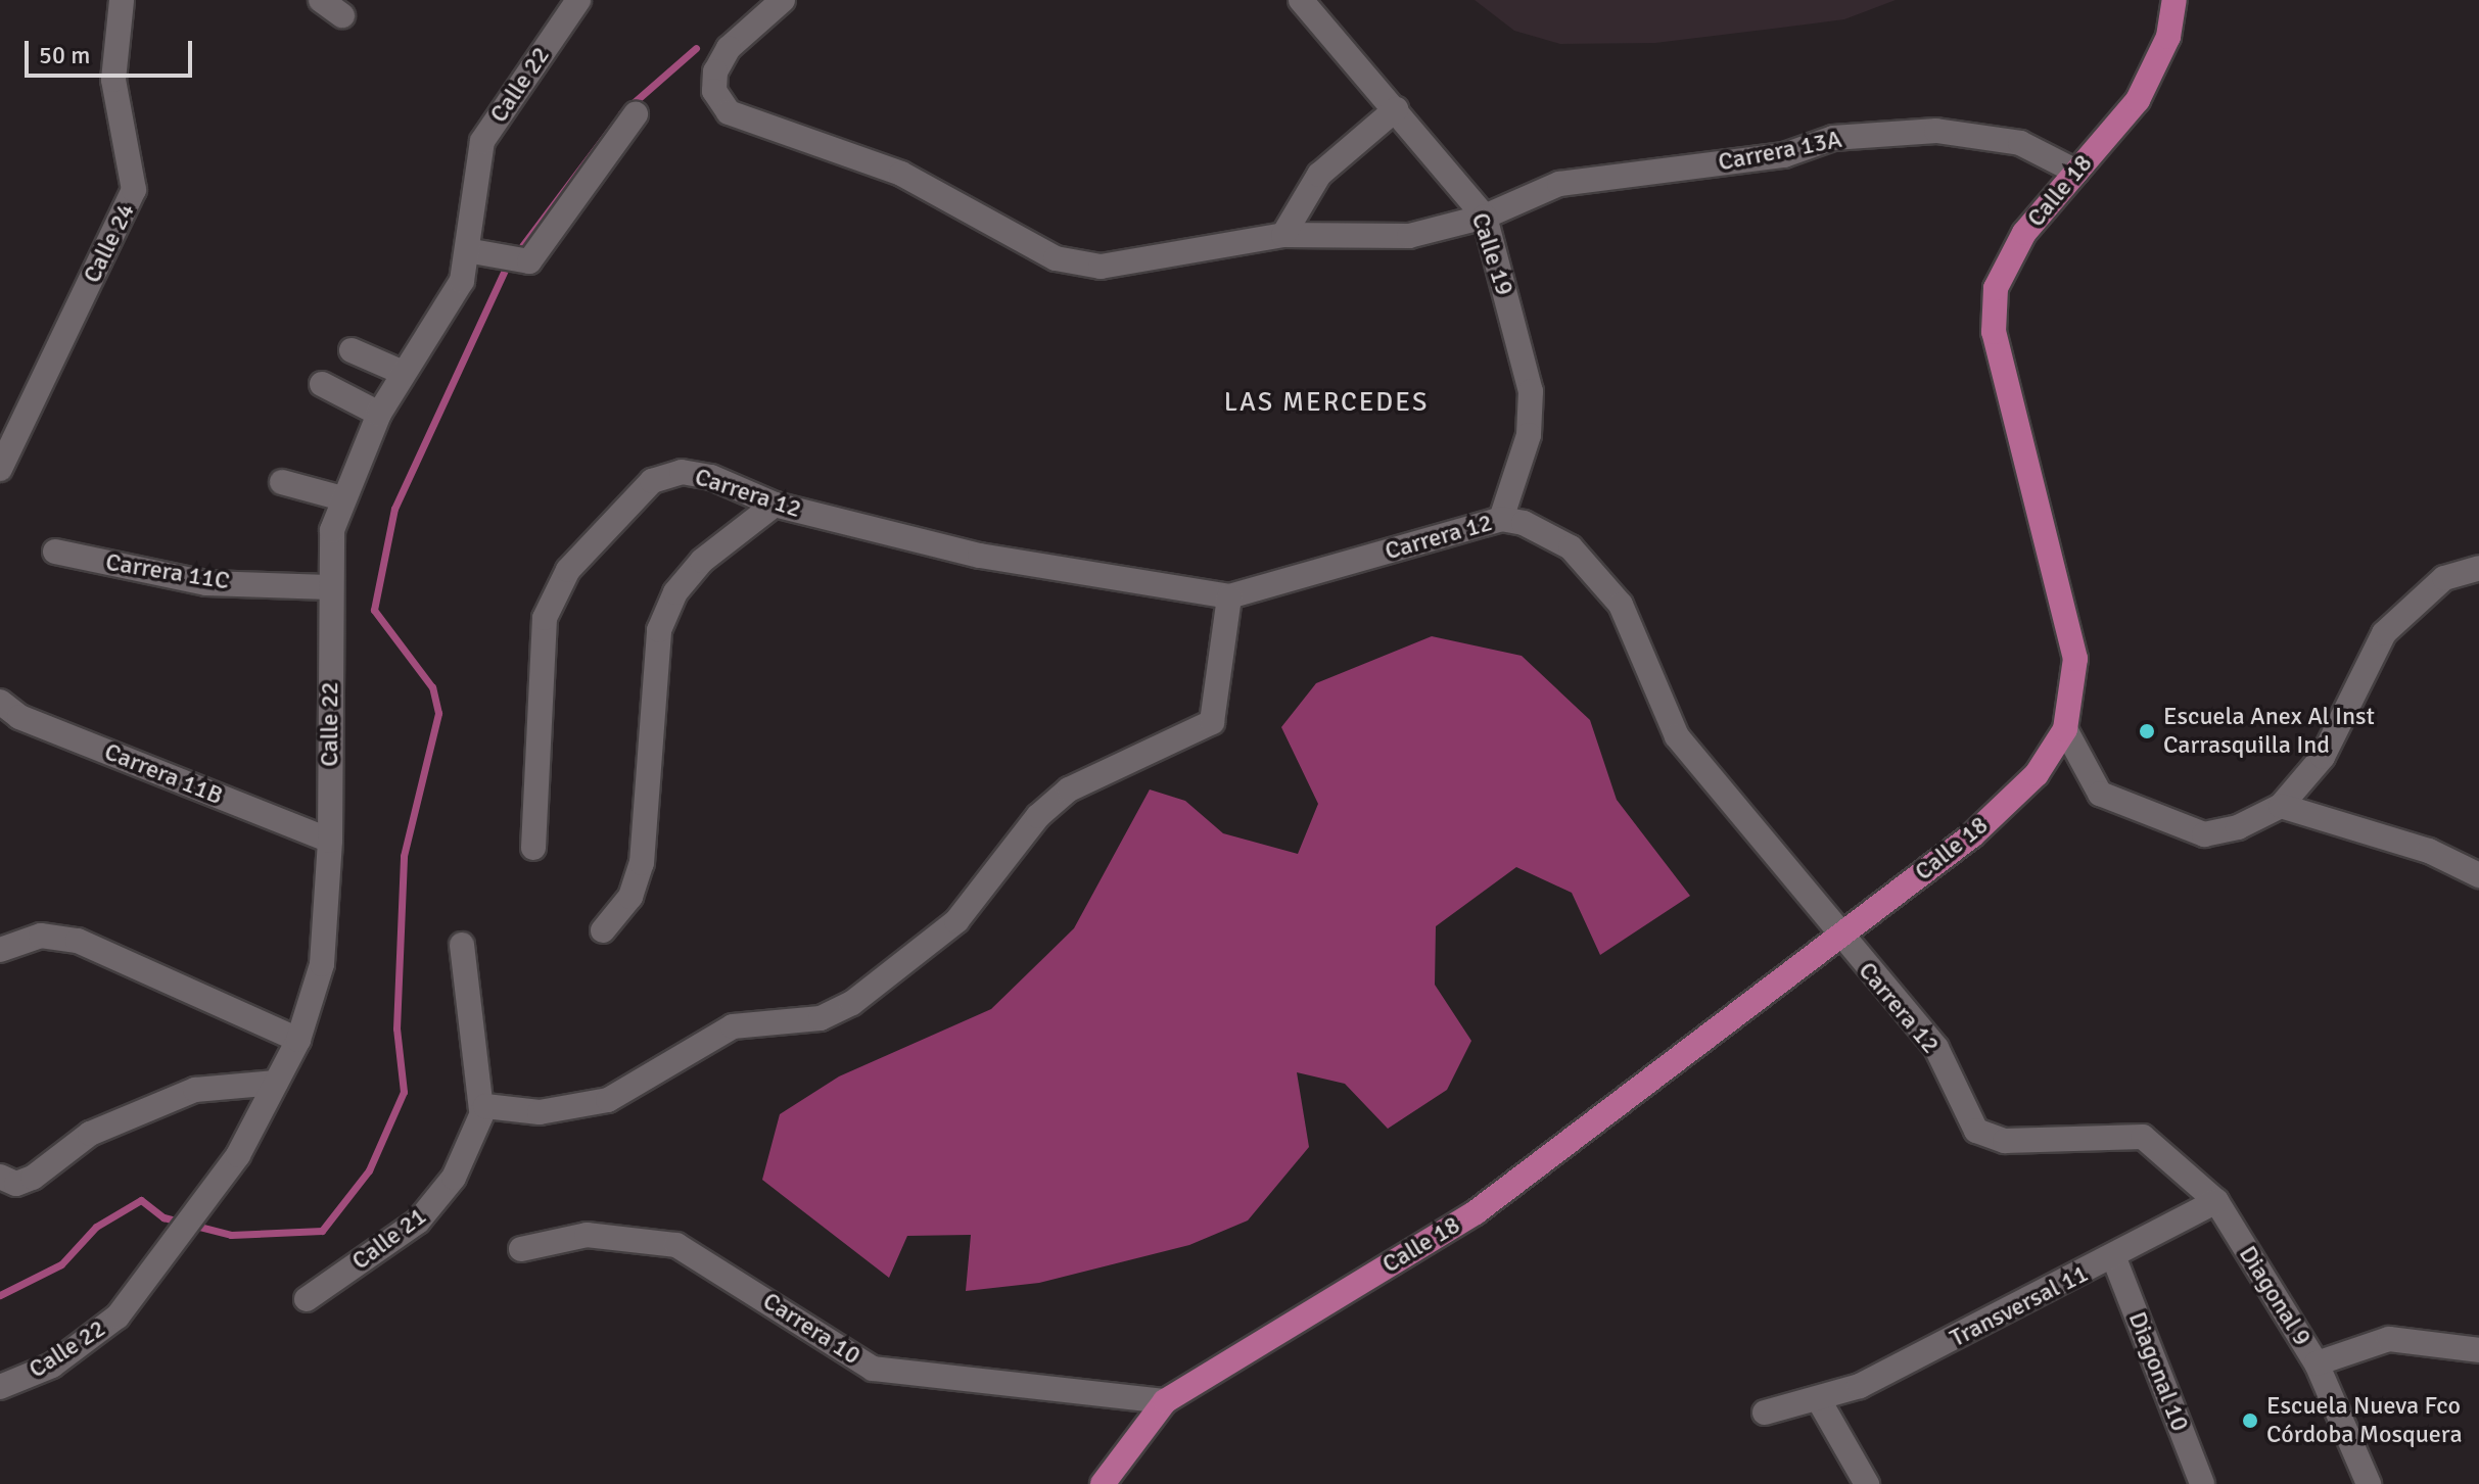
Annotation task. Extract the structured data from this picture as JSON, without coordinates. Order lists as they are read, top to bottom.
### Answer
{
  "streets": {
    "main road": ["Calle 18"],
    "street": [
      "Calle 22",
      "Carrera 13A",
      "Calle 24",
      "Calle 19",
      "Carrera 12",
      "Carrera 11C",
      "Carrera 11B",
      "Calle 21",
      "Diagonal 9",
      "Transversal 11",
      "Carrera 10",
      "Diagonal 10"
    ]
  },
  "crossings": [
    ["Calle 22", "Carrera 11C"],
    ["Calle 22", "Carrera 11B"],
    ["Carrera 13A", "Calle 18"],
    ["Carrera 13A", "Calle 19"],
    ["Calle 18", "Carrera 12"],
    ["Calle 18", "Carrera 10"],
    ["Calle 19", "Carrera 12"],
    ["Carrera 12", "Diagonal 9"],
    ["Diagonal 9", "Transversal 11"],
    ["Transversal 11", "Diagonal 10"]
  ],
  "districts": ["LAS MERCEDES"],
  "places": ["Escuela Anex Al Inst Carrasquilla Ind", "Escuela Nueva Fco Córdoba Mosquera"],
  "scale_bar": "50 m"
}
